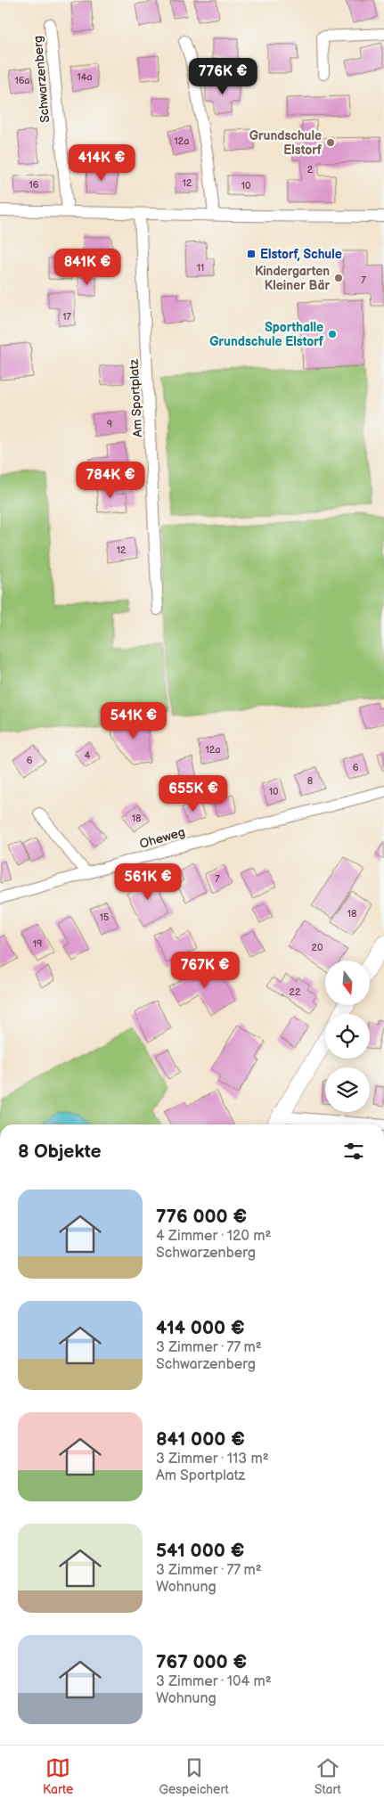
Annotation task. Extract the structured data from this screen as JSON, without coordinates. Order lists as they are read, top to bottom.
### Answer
{
  "streets": {
    "street": ["Schwarzenberg", "Am Sportplatz", "Oheweg"]
  },
  "places": {
    "other": ["Grundschule Elstorf", "Kindergarten Kleiner Bär", "Sporthalle Grundschule Elstorf"],
    "transit": ["Elstorf, Schule"]
  },
  "house_numbers": [
    "14a",
    "16a",
    "12a",
    "2",
    "12",
    "16",
    "10",
    "11",
    "7",
    "17",
    "9",
    "12",
    "12a",
    "4",
    "6",
    "6",
    "8",
    "10",
    "18",
    "7",
    "18",
    "15",
    "19",
    "20",
    "22"
  ],
  "north": "bottom",
  "page": {
    "price": [
      "776K €",
      "414K €",
      "841K €",
      "784K €",
      "541K €",
      "655K €",
      "561K €",
      "767K €"
    ],
    "heading": "8 Objekte",
    "list": [
      {
        "name": "776 000 €",
        "note": "4 Zimmer · 120 m² · Schwarzenberg"
      },
      {
        "name": "414 000 €",
        "note": "3 Zimmer · 77 m² · Schwarzenberg"
      },
      {
        "name": "841 000 €",
        "note": "3 Zimmer · 113 m² · Am Sportplatz"
      },
      {
        "name": "541 000 €",
        "note": "3 Zimmer · 77 m² · Wohnung"
      },
      {
        "name": "767 000 €",
        "note": "3 Zimmer · 104 m² · Wohnung"
      }
    ],
    "tabs": ["Karte", "Gespeichert", "Start"]
  }
}
